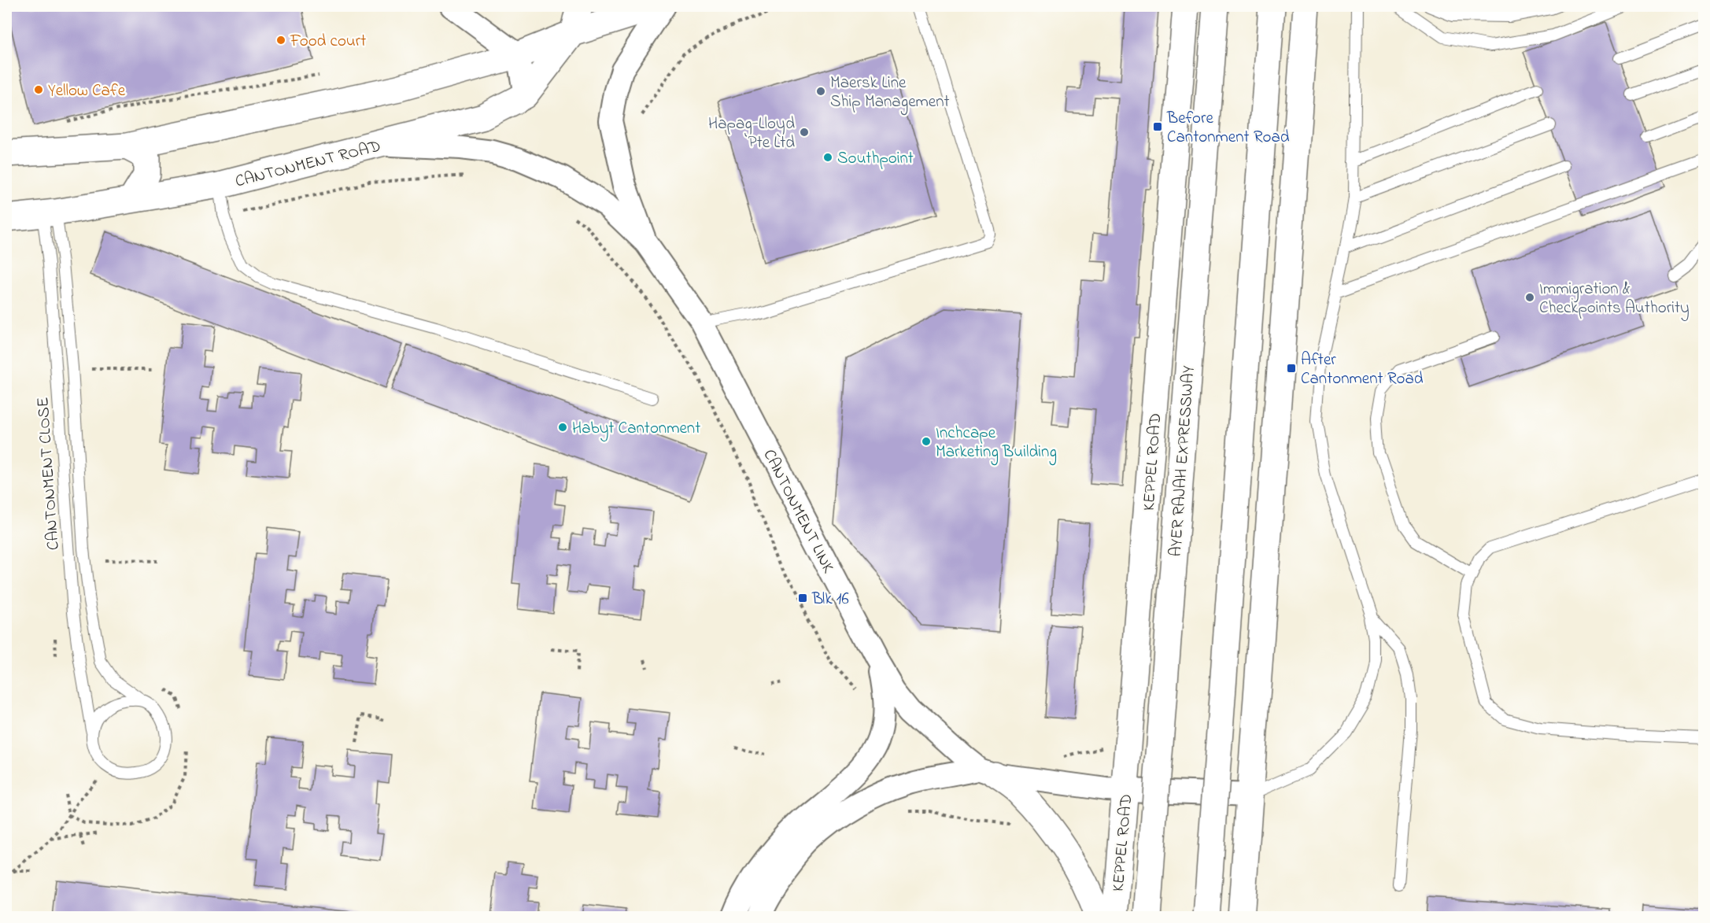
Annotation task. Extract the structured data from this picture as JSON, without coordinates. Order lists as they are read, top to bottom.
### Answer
{
  "streets": {
    "main road": ["CANTONMENT ROAD", "AYER RAJAH EXPRESSWAY", "KEPPEL ROAD"],
    "street": ["CANTONMENT LINK"],
    "lane": ["CANTONMENT CLOSE"]
  },
  "crossings": [
    ["CANTONMENT ROAD", "CANTONMENT CLOSE"],
    ["CANTONMENT ROAD", "CANTONMENT LINK"]
  ],
  "places": {
    "other": [
      "Food court",
      "Yellow Cafe",
      "Maersk Line Ship Management",
      "Hapag-Lloyd Pte Ltd",
      "Southpoint",
      "Immigration & Checkpoints Authority",
      "Habyt Cantonment",
      "Inchcape Marketing Building"
    ],
    "transit": ["Before Cantonment Road", "After Cantonment Road", "Blk 16"]
  }
}
